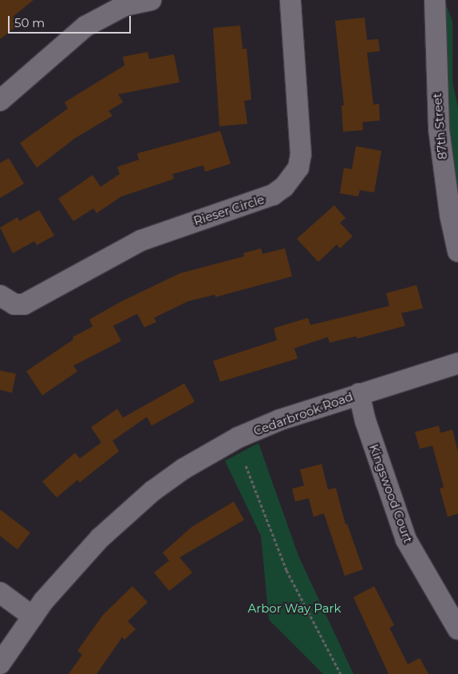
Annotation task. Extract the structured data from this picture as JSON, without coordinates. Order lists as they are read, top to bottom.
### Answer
{
  "streets": {
    "street": [
      "87th Street",
      "Rieser Circle",
      "Cedarbrook Road",
      "Kingswood Court"
    ]
  },
  "crossings": [
    ["Cedarbrook Road", "Kingswood Court"]
  ],
  "parks": ["Arbor Way Park"],
  "scale_bar": "50 m"
}
